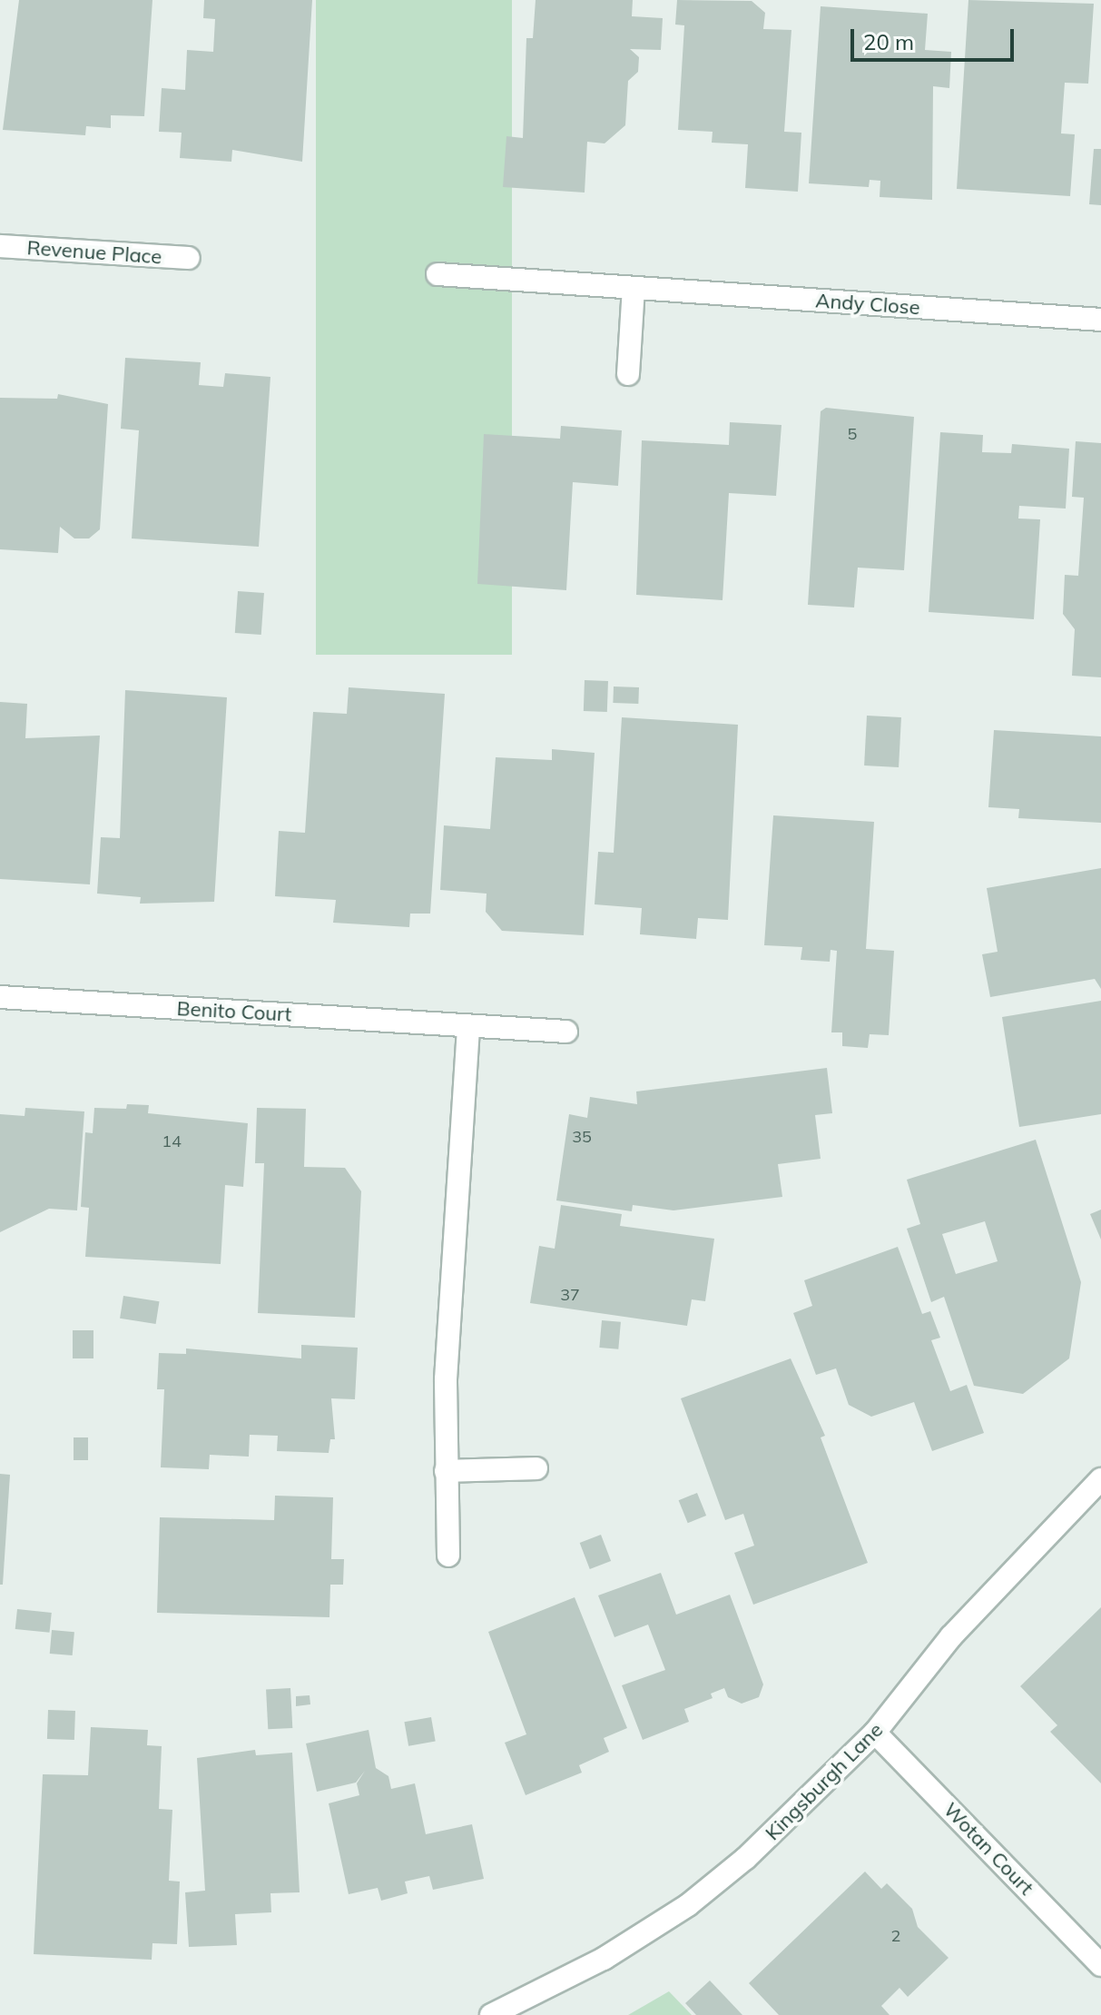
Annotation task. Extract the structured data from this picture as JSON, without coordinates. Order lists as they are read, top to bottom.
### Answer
{
  "streets": {
    "street": [
      "Revenue Place",
      "Andy Close",
      "Benito Court",
      "Kingsburgh Lane",
      "Wotan Court"
    ]
  },
  "crossings": [
    ["Kingsburgh Lane", "Wotan Court"]
  ],
  "house_numbers": [
    "5",
    "35",
    "14",
    "37",
    "2"
  ],
  "scale_bar": "20 m"
}
